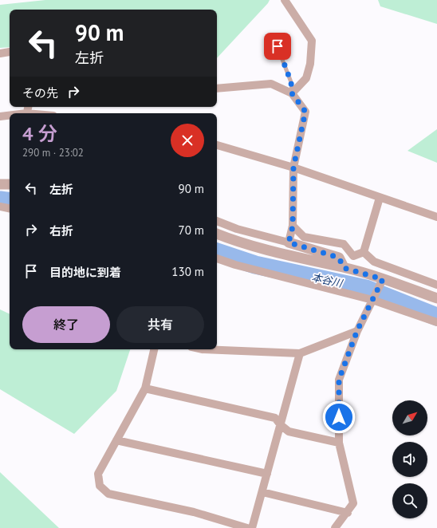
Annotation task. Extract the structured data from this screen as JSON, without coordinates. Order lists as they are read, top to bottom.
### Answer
{
  "water": ["本谷川"],
  "north": "top right",
  "page": {
    "turn": ["90 m", "左折"],
    "then": "その先",
    "heading": ["4 分", "290 m · 23:02"],
    "list": [
      {
        "name": "左折",
        "value": "90 m"
      },
      {
        "name": "右折",
        "value": "70 m"
      },
      {
        "name": "目的地に到着",
        "value": "130 m"
      }
    ],
    "buttons": ["終了", "共有"]
  }
}
